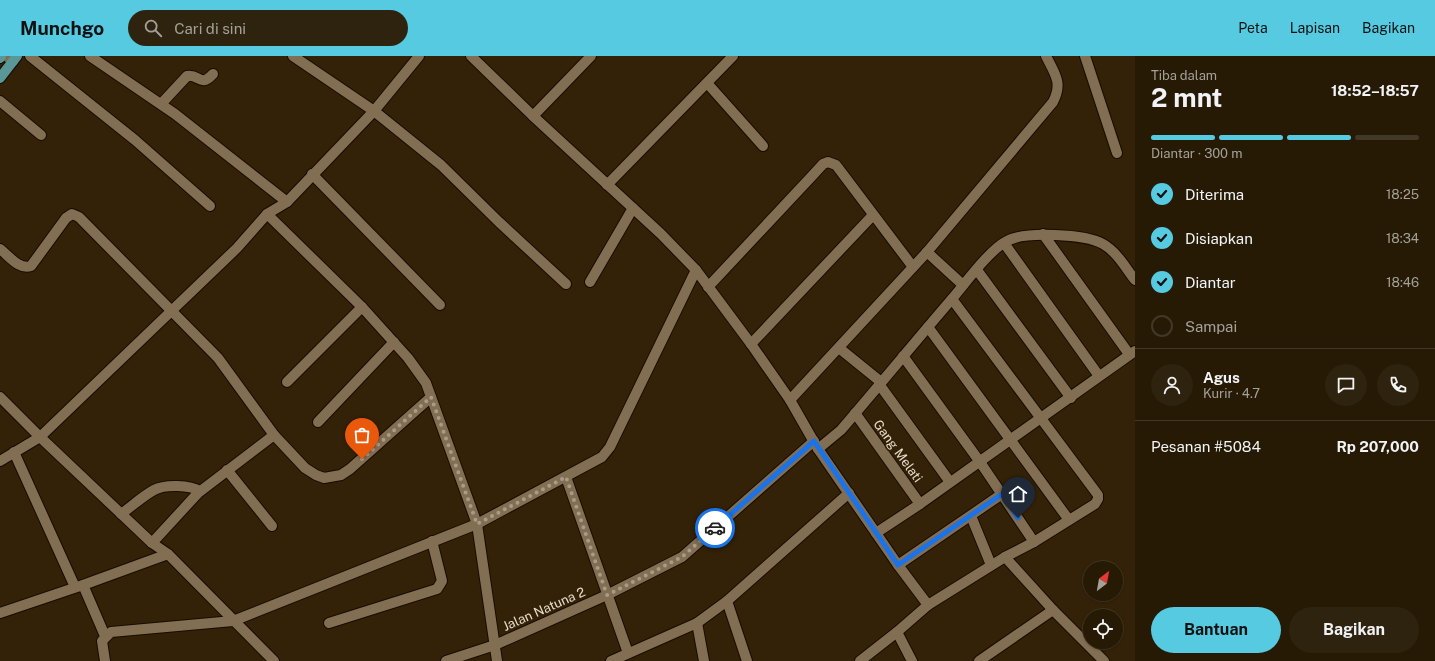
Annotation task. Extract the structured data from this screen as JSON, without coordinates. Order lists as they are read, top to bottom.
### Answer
{
  "streets": {
    "street": ["Gang Melati", "Jalan Natuna 2"]
  },
  "crossings": [
    ["Gang Melati", "Jalan Natuna 2"]
  ],
  "north": "top right",
  "page": {
    "header": "Munchgo",
    "search": "Cari di sini",
    "nav": ["Peta", "Lapisan", "Bagikan"],
    "heading": ["2 mnt", "Tiba dalam", "18:52–18:57"],
    "panel": [
      "Agus",
      "Kurir · 4.7",
      "Pesanan #5084",
      "Rp 207,000"
    ],
    "bar": "Diantar · 300 m",
    "list": [
      ["Diterima", "18:25"],
      ["Disiapkan", "18:34"],
      ["Diantar", "18:46"],
      "Sampai"
    ],
    "buttons": ["Bantuan", "Bagikan"]
  }
}
